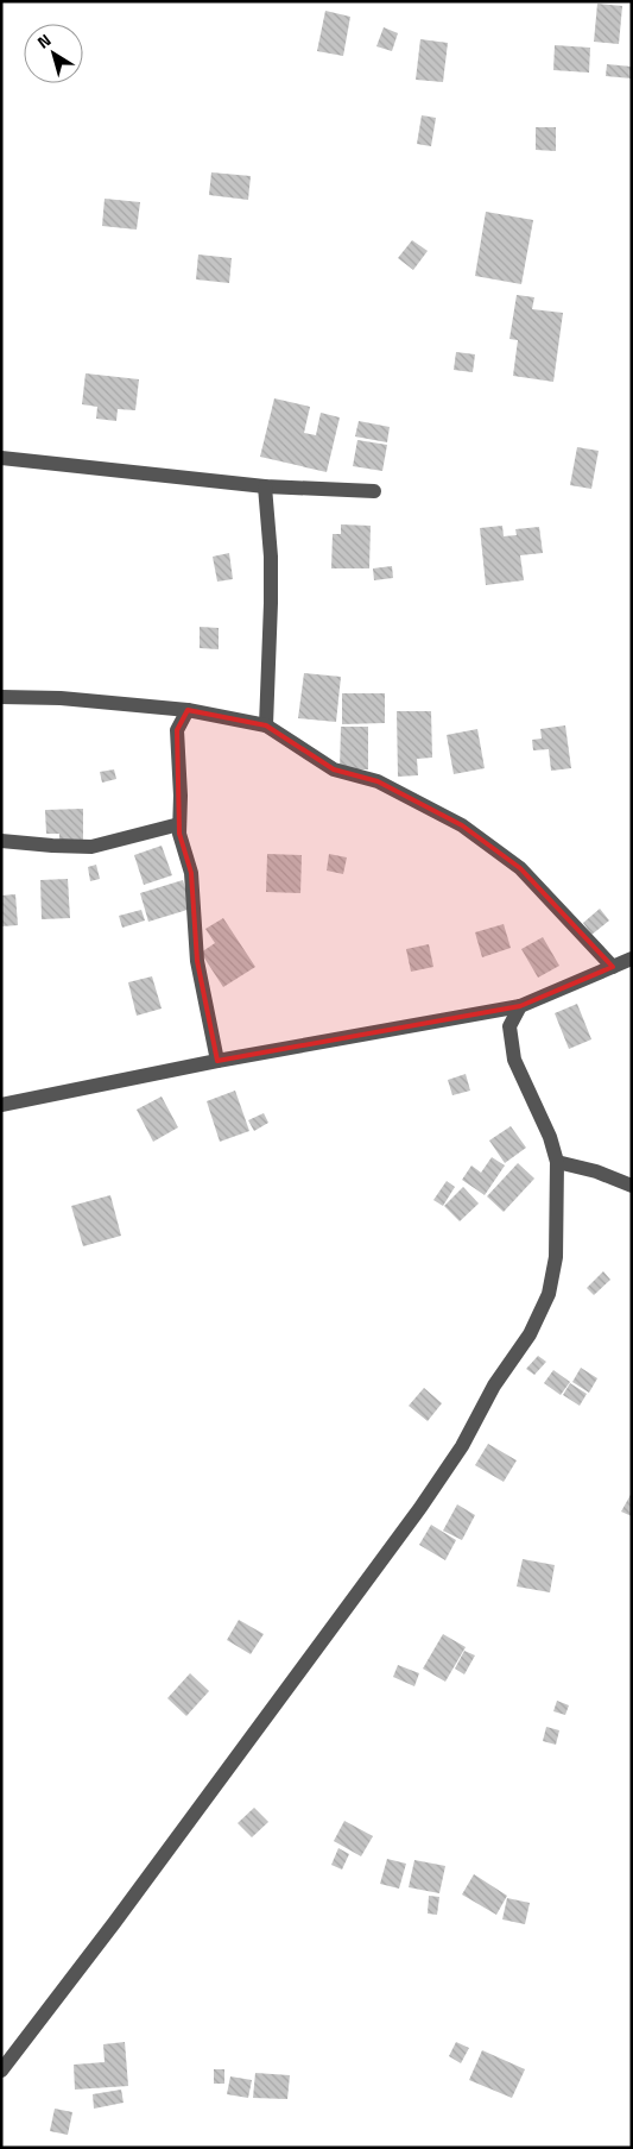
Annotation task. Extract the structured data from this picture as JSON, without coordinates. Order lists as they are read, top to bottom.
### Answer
{
  "north": "top left"
}
